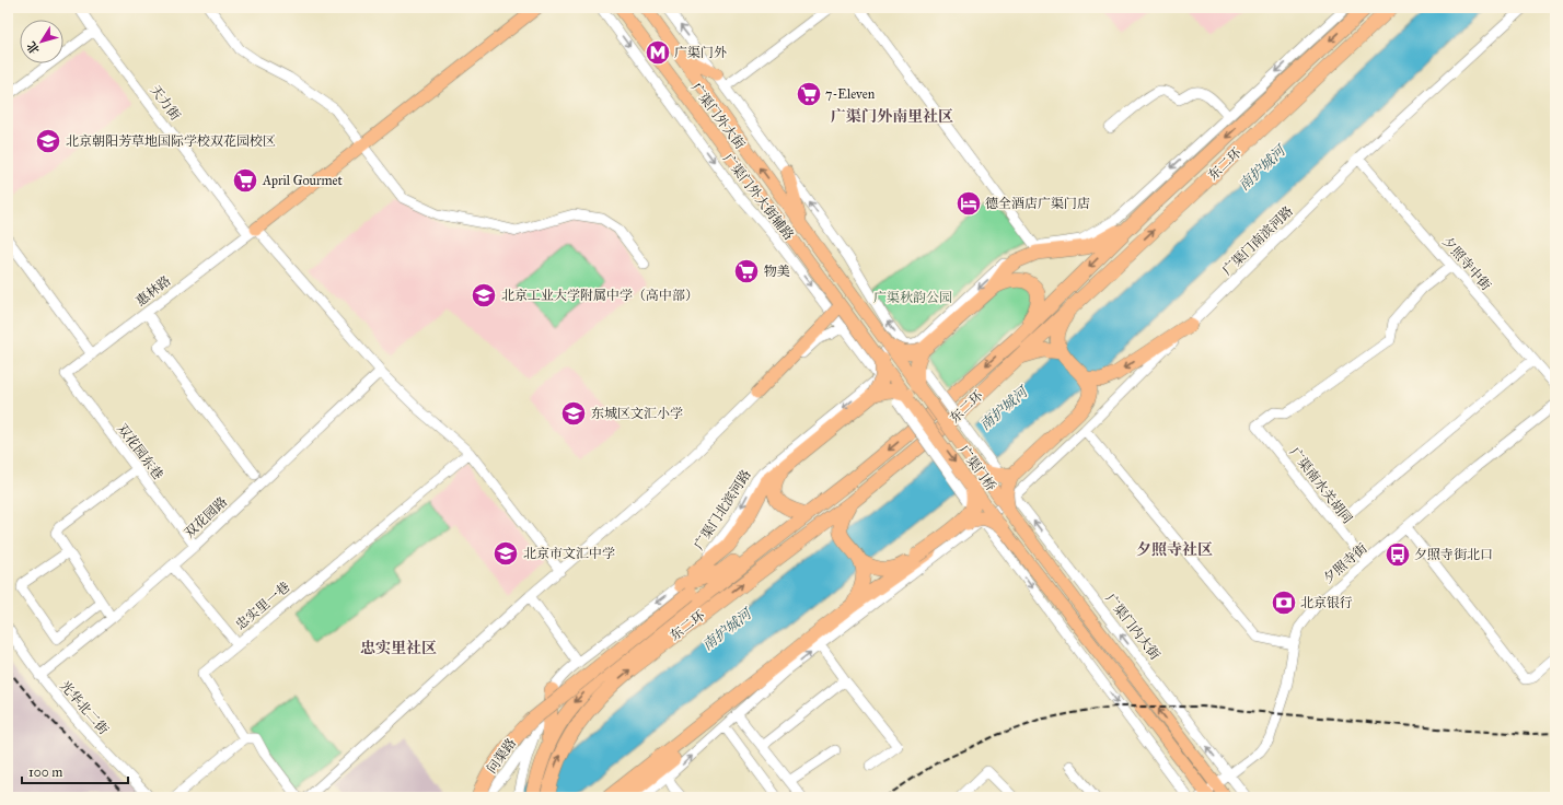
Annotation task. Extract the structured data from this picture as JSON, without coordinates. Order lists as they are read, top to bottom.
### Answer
{
  "streets": {
    "highway": ["东二环"],
    "main road": ["广渠门外大街", "广渠门桥"],
    "street": [
      "天力街",
      "广渠门外大街辅路",
      "广渠门南滨河路",
      "夕照寺中街",
      "惠林路",
      "双花园东巷",
      "广渠南水关胡同",
      "广渠门北滨河路",
      "双花园路",
      "夕照寺街",
      "忠实里一巷",
      "广渠门内大街",
      "光华北二街",
      "问渠路"
    ]
  },
  "crossings": [
    ["天力街", "惠林路"],
    ["天力街", "双花园路"],
    ["天力街", "忠实里一巷"],
    ["广渠门外大街", "广渠门桥"],
    ["广渠门外大街辅路", "广渠门桥"],
    ["广渠门外大街辅路", "广渠门北滨河路"],
    ["广渠门南滨河路", "夕照寺中街"],
    ["广渠门南滨河路", "广渠门内大街"],
    ["夕照寺中街", "广渠南水关胡同"],
    ["惠林路", "双花园东巷"],
    ["双花园东巷", "双花园路"],
    ["广渠门桥", "夕照寺街"],
    ["广渠门桥", "广渠门内大街"],
    ["广渠南水关胡同", "夕照寺街"],
    ["广渠门北滨河路", "问渠路"],
    ["双花园路", "光华北二街"],
    ["夕照寺街", "广渠门内大街"]
  ],
  "districts": ["广渠门外南里社区", "夕照寺社区", "忠实里社区"],
  "water": ["南护城河"],
  "parks": ["广渠秋韵公园"],
  "places": {
    "metro station": ["广渠门外"],
    "supermarket": ["7-Eleven", "April Gourmet", "物美"],
    "school or university": [
      "北京朝阳芳草地国际学校双花园校区",
      "北京工业大学附属中学（高中部）",
      "东城区文汇小学",
      "北京市文汇中学"
    ],
    "hotel": ["德全酒店广渠门店"],
    "bus stop": ["夕照寺街北口"],
    "bank": ["北京银行"]
  },
  "scale_bar": "100 m",
  "north": "bottom left"
}
